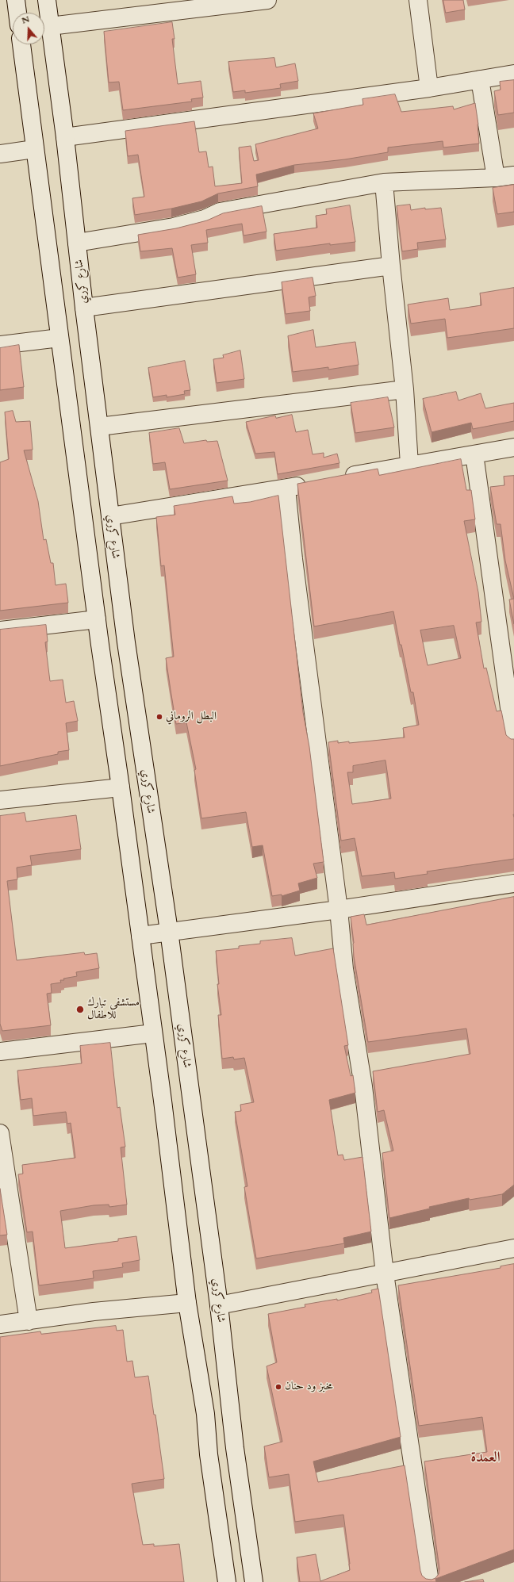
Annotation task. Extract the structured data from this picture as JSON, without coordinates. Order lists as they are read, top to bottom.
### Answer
{
  "streets": {
    "street": ["شارع كرري"]
  },
  "districts": ["العمدة"],
  "places": ["البطل الروماني", "مستشفى تبارك للاطفال", "مخبز ود حنان"],
  "north": "top"
}
